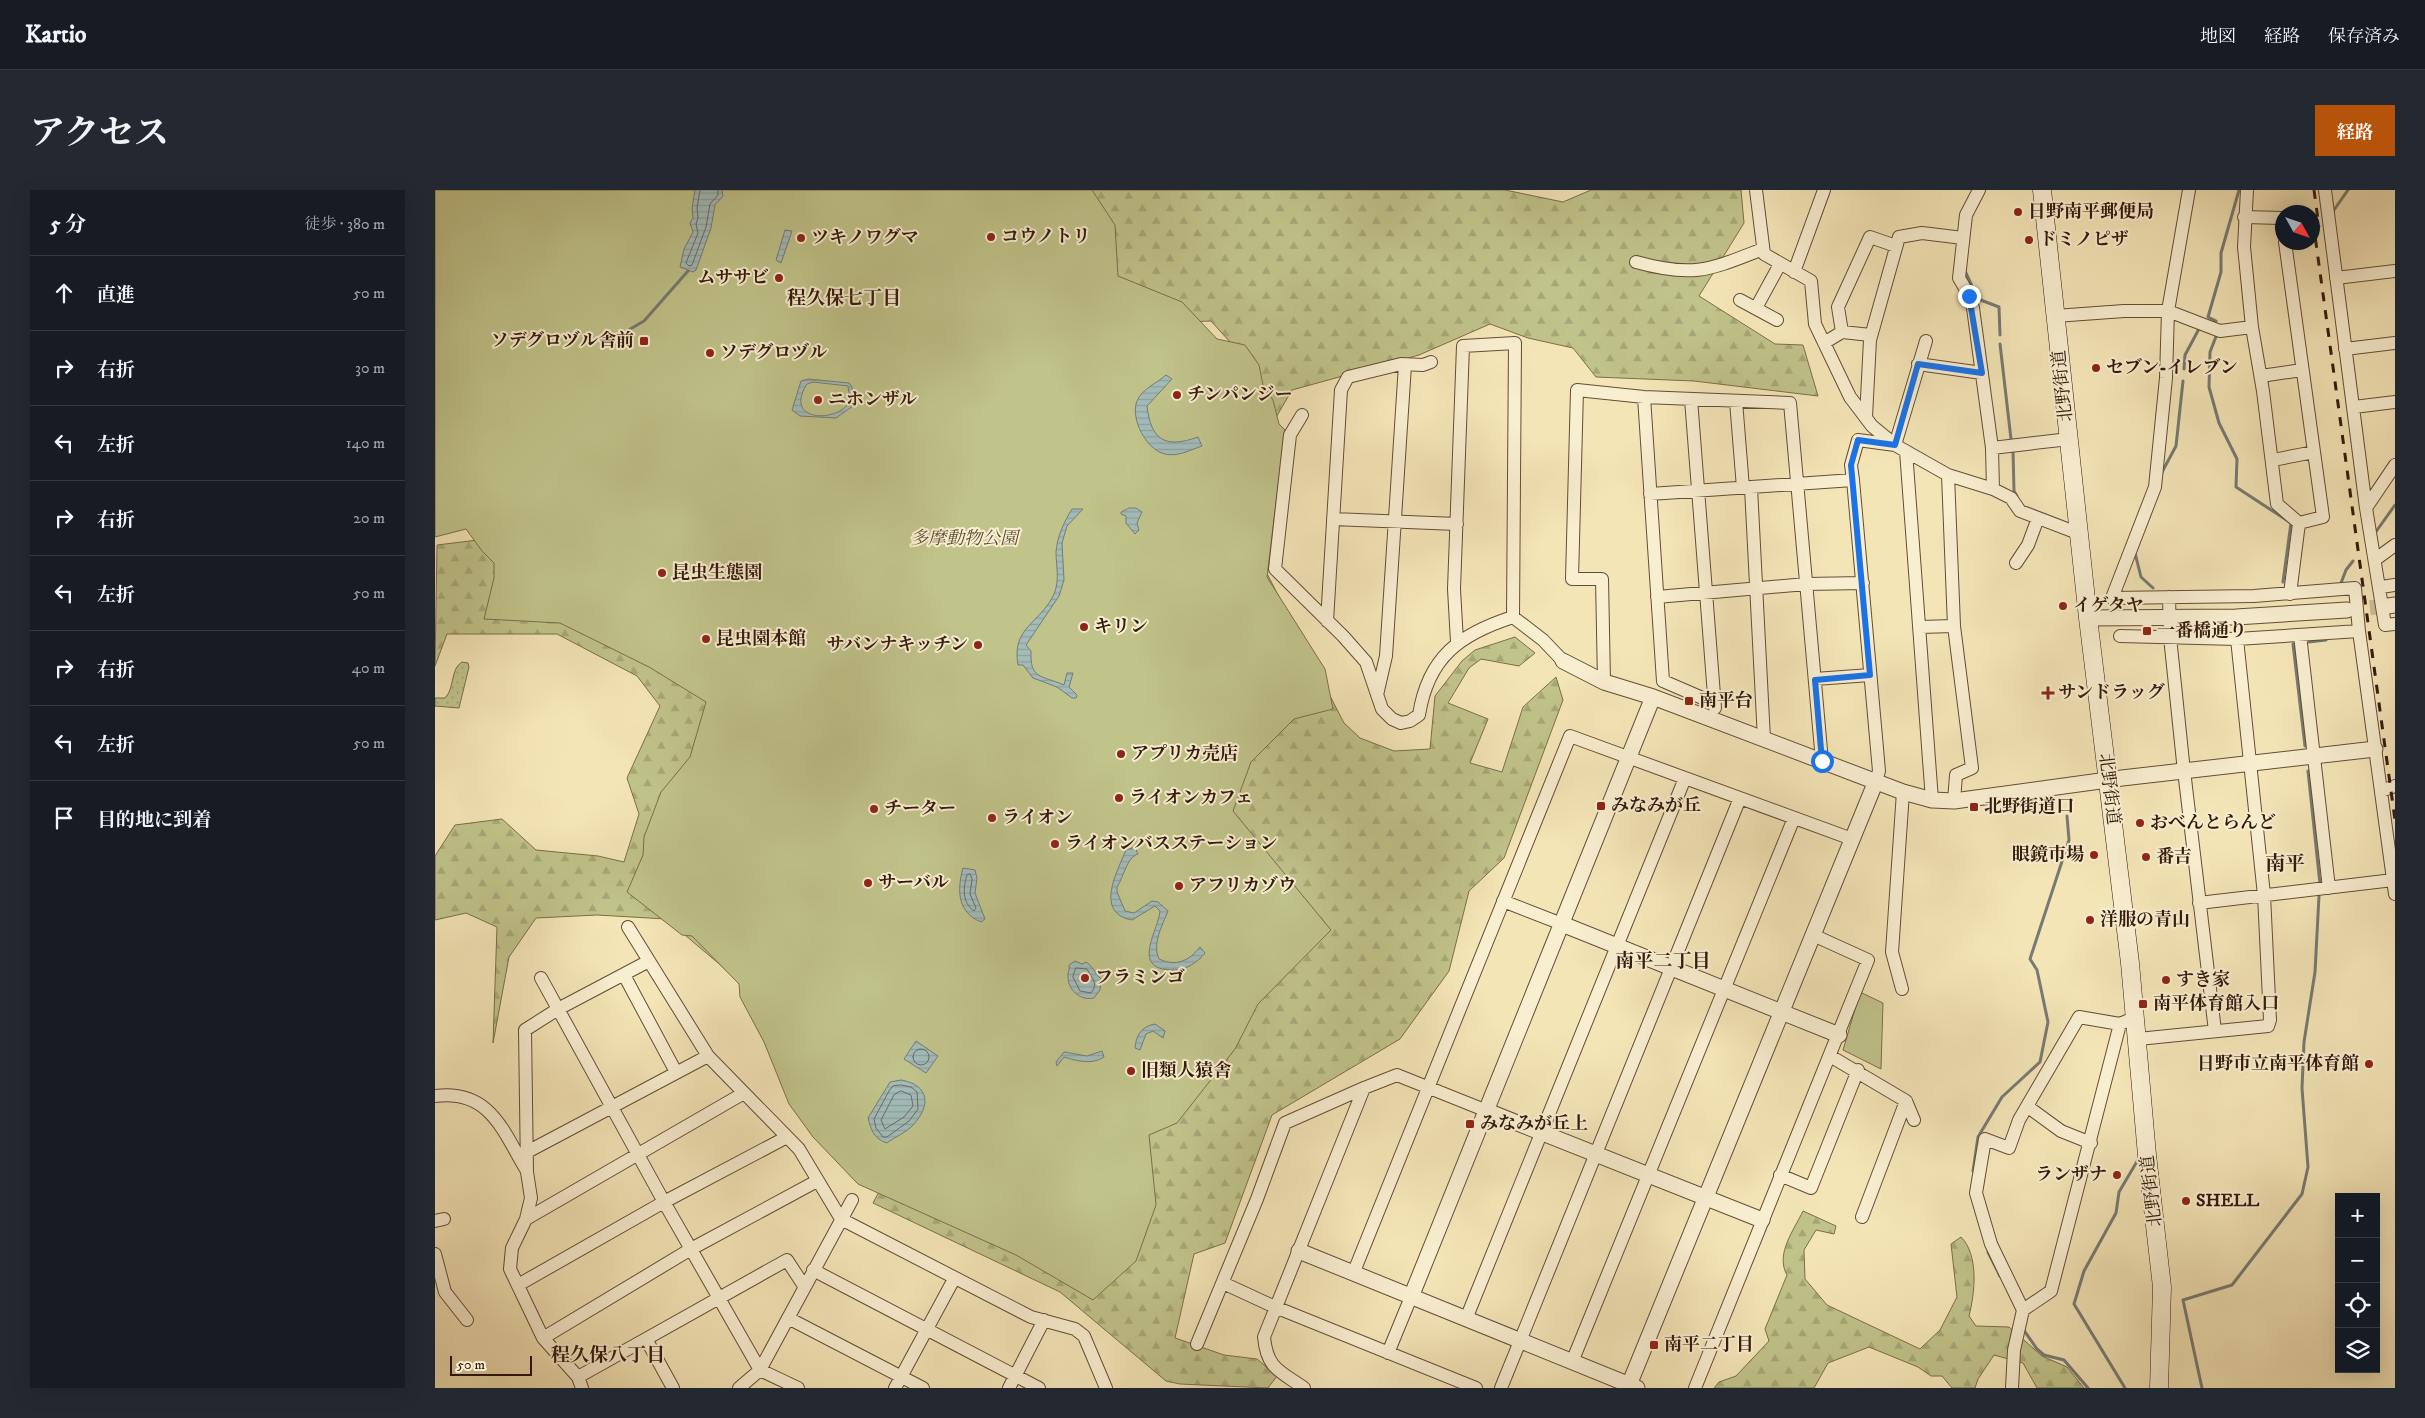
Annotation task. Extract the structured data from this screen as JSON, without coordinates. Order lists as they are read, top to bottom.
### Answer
{
  "streets": {
    "main road": ["北野街道"]
  },
  "districts": [
    "程久保七丁目",
    "南平",
    "南平二丁目",
    "程久保八丁目"
  ],
  "parks": ["多摩動物公園"],
  "places": {
    "other": [
      "日野南平郵便局",
      "コウノトリ",
      "ツキノワグマ",
      "ドミノピザ",
      "ムササビ",
      "ソデグロヅル",
      "セブン-イレブン",
      "チンパンジー",
      "ニホンザル",
      "昆虫生態園",
      "イゲタヤ",
      "キリン",
      "昆虫園本館",
      "サバンナキッチン",
      "アプリカ売店",
      "ライオンカフェ",
      "チーター",
      "ライオン",
      "おべんとらんど",
      "ライオンバスステーション",
      "眼鏡市場",
      "番吉",
      "サーバル",
      "アフリカゾウ",
      "洋服の青山",
      "フラミンゴ",
      "すき家",
      "日野市立南平体育館",
      "旧類人猿舎",
      "ランザナ",
      "SHELL"
    ],
    "transit": [
      "ソデグロヅル舎前",
      "一番橋通り",
      "南平台",
      "みなみが丘",
      "北野街道口",
      "南平体育館入口",
      "みなみが丘上",
      "南平二丁目"
    ],
    "health": ["サンドラッグ"]
  },
  "scale_bar": "50 m",
  "north": "bottom right",
  "page": {
    "header": "Kartio",
    "nav": ["地図", "経路", "保存済み"],
    "title": "アクセス",
    "buttons": "経路",
    "heading": ["5 分", "徒歩 · 380 m"],
    "list": [
      ["直進", "50 m"],
      ["右折", "30 m"],
      ["左折", "140 m"],
      ["右折", "20 m"],
      ["左折", "50 m"],
      ["右折", "40 m"],
      ["左折", "50 m"],
      "目的地に到着"
    ],
    "map_buttons": ["+", "−"],
    "scale": "50 m"
  }
}
